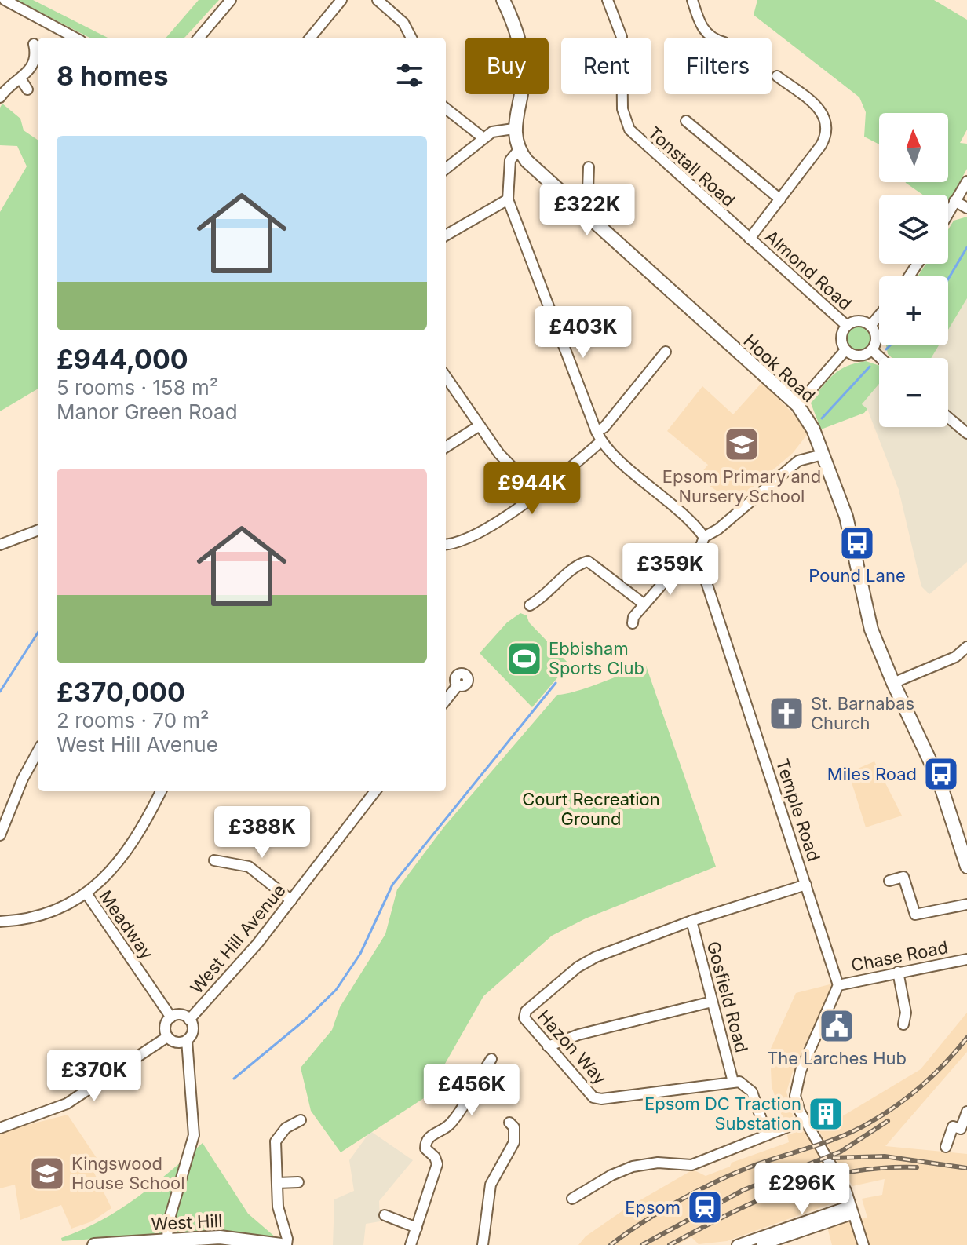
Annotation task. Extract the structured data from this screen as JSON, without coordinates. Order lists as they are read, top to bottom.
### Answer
{
  "streets": {
    "main road": ["Hook Road", "West Hill"],
    "street": [
      "Tonstall Road",
      "Almond Road",
      "Temple Road",
      "Meadway",
      "West Hill Avenue",
      "Chase Road",
      "Gosfield Road",
      "Hazon Way"
    ]
  },
  "crossings": [
    ["Tonstall Road", "Almond Road"],
    ["Temple Road", "Chase Road"],
    ["Temple Road", "Hazon Way"],
    ["Meadway", "West Hill Avenue"],
    ["Gosfield Road", "Hazon Way"]
  ],
  "parks": ["Court Recreation Ground"],
  "places": {
    "school or university": ["Epsom Primary and Nursery School", "Kingswood House School"],
    "bus stop": ["Pound Lane", "Miles Road"],
    "sports": ["Ebbisham Sports Club"],
    "church": ["St. Barnabas Church"],
    "public building": ["The Larches Hub"],
    "building": ["Epsom DC Traction Substation"],
    "station": ["Epsom"]
  },
  "north": "top",
  "page": {
    "chip": ["Buy", "Rent", "Filters"],
    "heading": "8 homes",
    "map_buttons": ["+", "−"],
    "list": [
      {
        "name": "£944,000",
        "note": "5 rooms · 158 m² · Manor Green Road"
      },
      {
        "name": "£370,000",
        "note": "2 rooms · 70 m² · West Hill Avenue"
      }
    ],
    "price": [
      "£322K",
      "£403K",
      "£944K",
      "£359K",
      "£388K",
      "£370K",
      "£456K",
      "£296K"
    ]
  }
}
